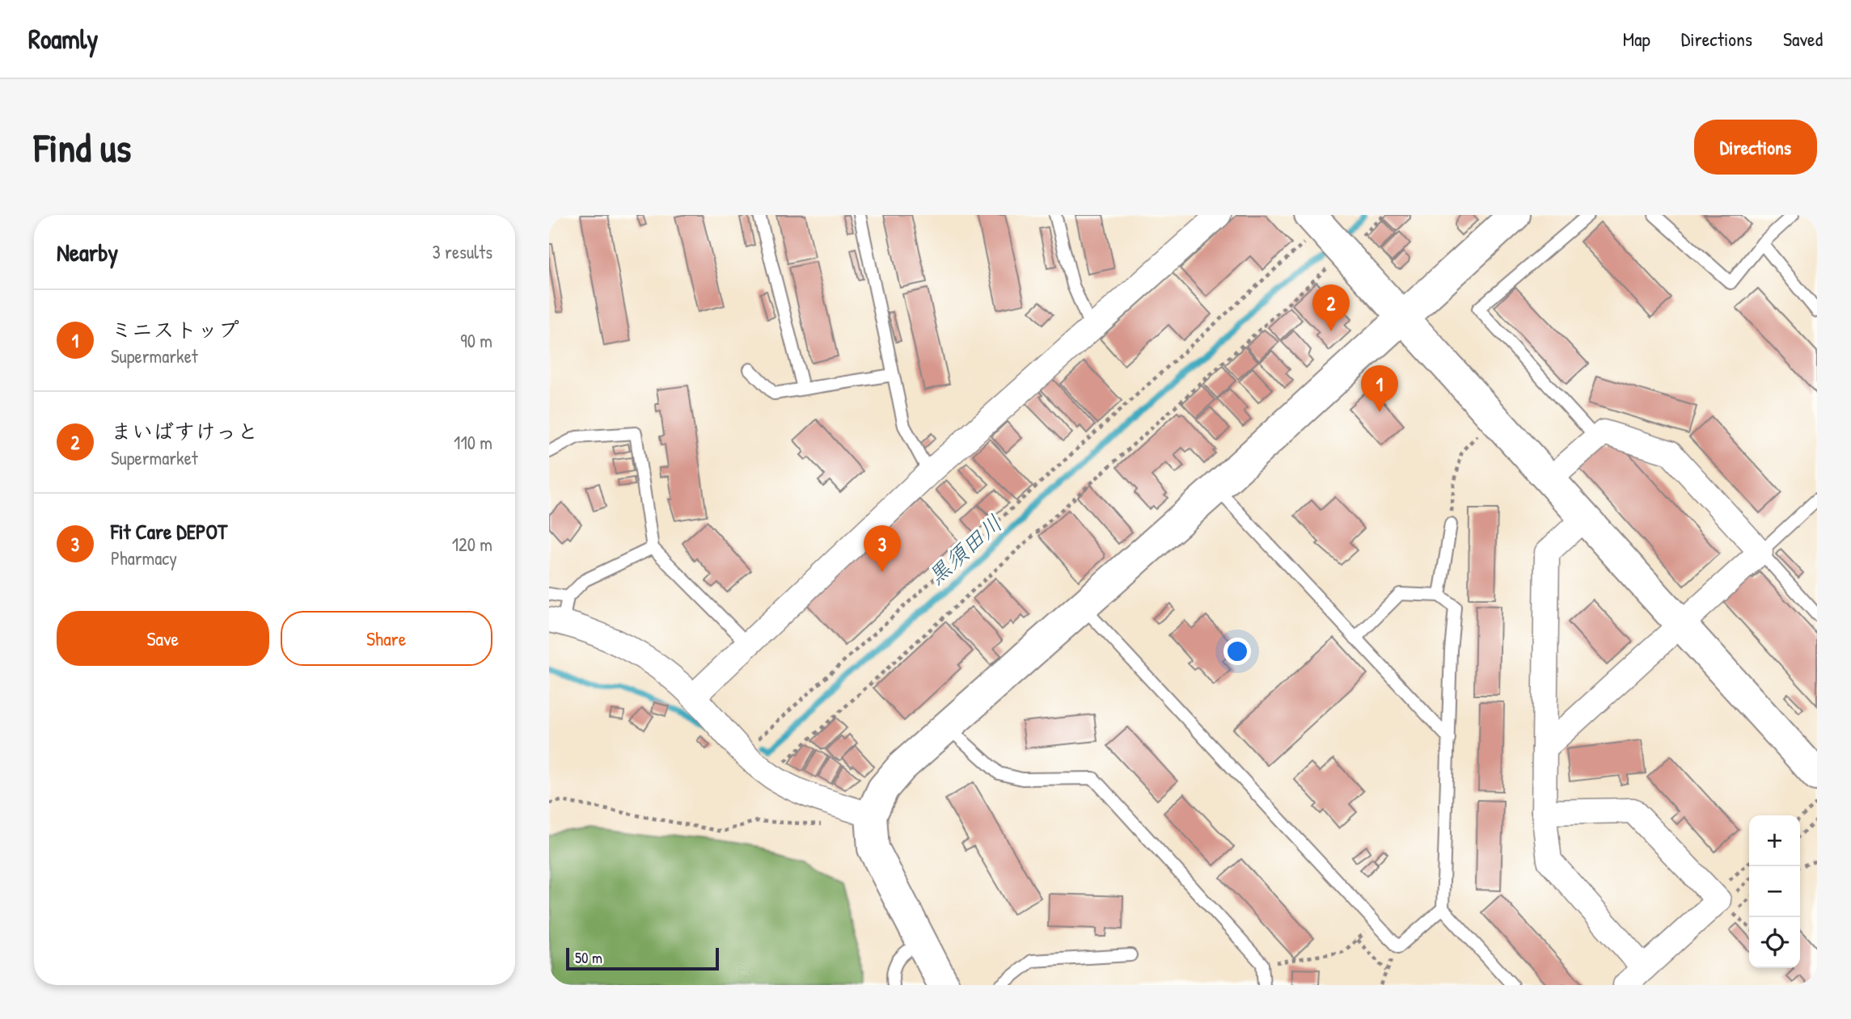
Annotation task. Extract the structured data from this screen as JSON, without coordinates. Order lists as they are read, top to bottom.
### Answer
{
  "water": ["黒須田川"],
  "scale_bar": "50 m",
  "page": {
    "header": "Roamly",
    "nav": ["Map", "Directions", "Saved"],
    "buttons": [
      "Directions",
      ["Save", "Share"]
    ],
    "title": "Find us",
    "heading": ["Nearby", "3 results"],
    "pins": ["2", "1", "3"],
    "list": [
      {
        "mark": "1",
        "name": "ミニストップ",
        "note": "Supermarket",
        "value": "90 m"
      },
      {
        "mark": "2",
        "name": "まいばすけっと",
        "note": "Supermarket",
        "value": "110 m"
      },
      {
        "mark": "3",
        "name": "Fit Care DEPOT",
        "note": "Pharmacy",
        "value": "120 m"
      }
    ],
    "map_buttons": ["+", "−"],
    "scale": "50 m"
  }
}
